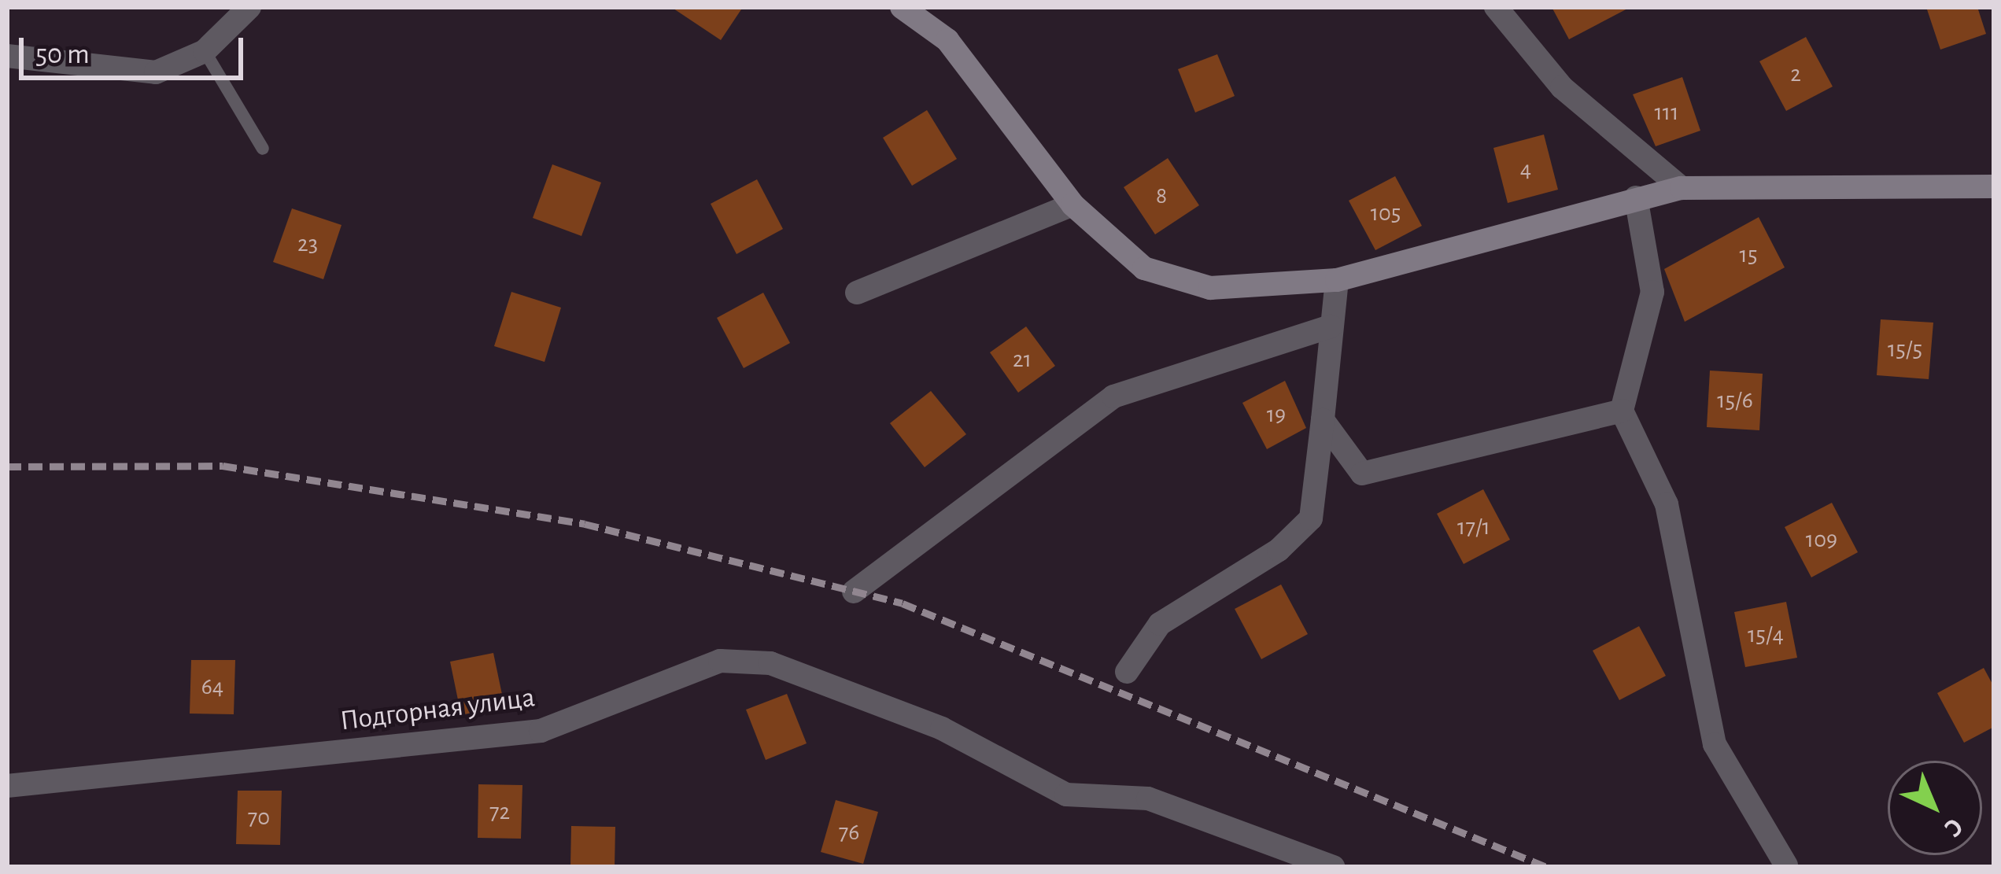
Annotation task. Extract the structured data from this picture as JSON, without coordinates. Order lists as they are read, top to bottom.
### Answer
{
  "streets": {
    "street": ["Подгорная улица"]
  },
  "house_numbers": [
    "2",
    "111",
    "4",
    "8",
    "105",
    "23",
    "15",
    "15/5",
    "21",
    "15/6",
    "19",
    "17/1",
    "109",
    "15/4",
    "64",
    "72",
    "70",
    "76"
  ],
  "scale_bar": "50 m",
  "north": "bottom right"
}
